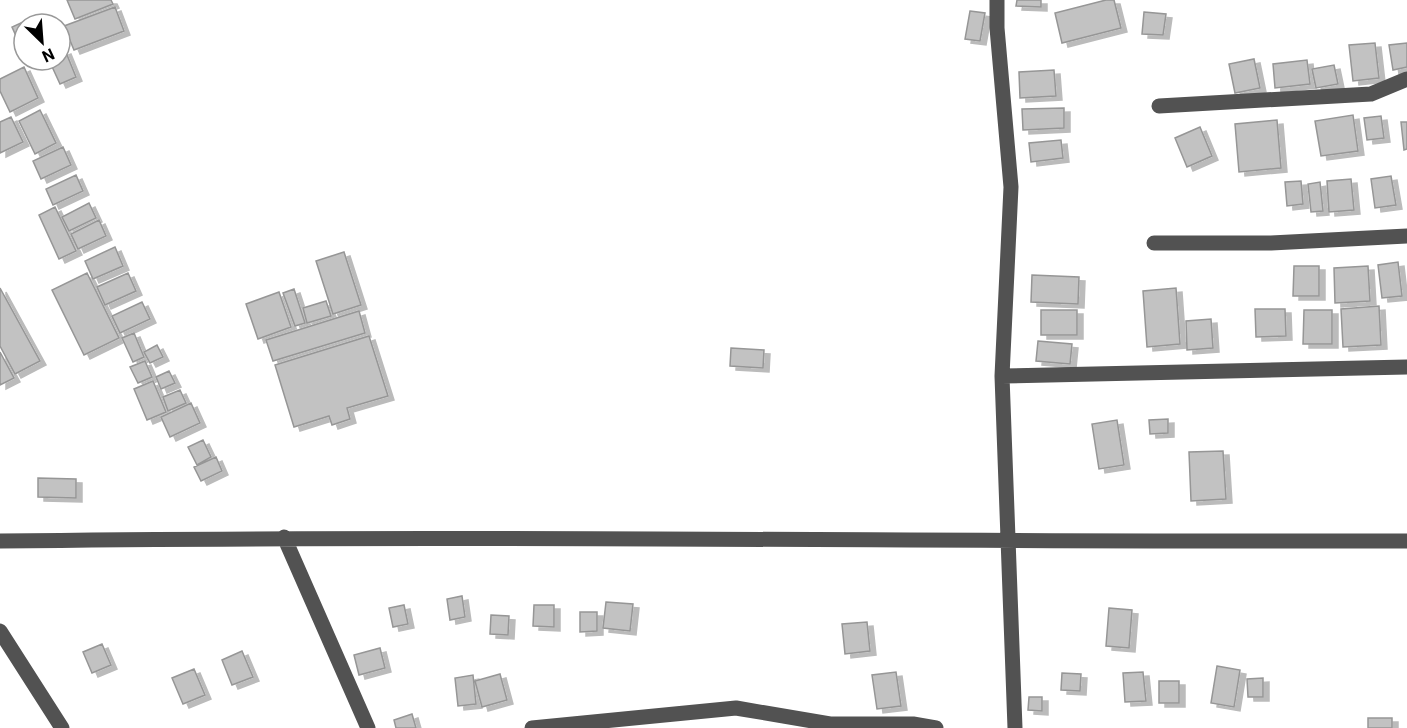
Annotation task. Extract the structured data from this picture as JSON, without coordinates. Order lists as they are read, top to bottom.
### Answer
{
  "north": "bottom right"
}
